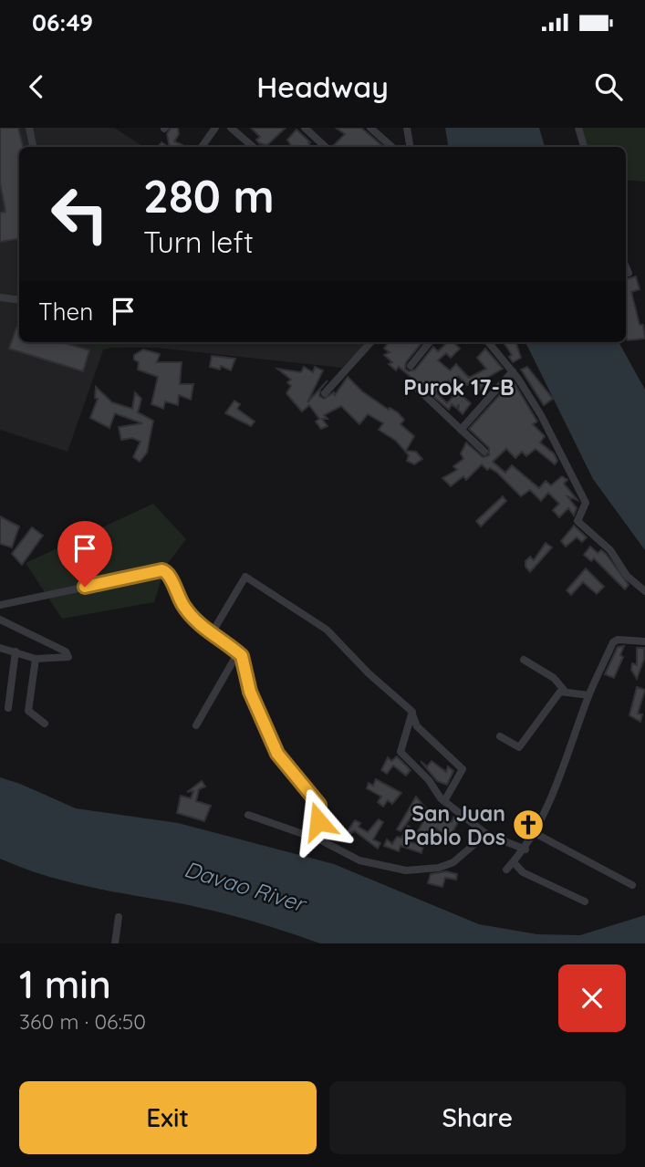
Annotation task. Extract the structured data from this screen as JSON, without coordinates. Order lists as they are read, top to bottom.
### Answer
{
  "districts": ["Purok 17-B"],
  "water": ["Davao River"],
  "places": {
    "church": ["San Juan Pablo Dos"]
  },
  "page": {
    "status": "06:49",
    "header": "Headway",
    "turn": ["280 m", "Turn left"],
    "then": "Then",
    "heading": ["1 min", "360 m · 06:50"],
    "buttons": ["Exit", "Share"]
  }
}
